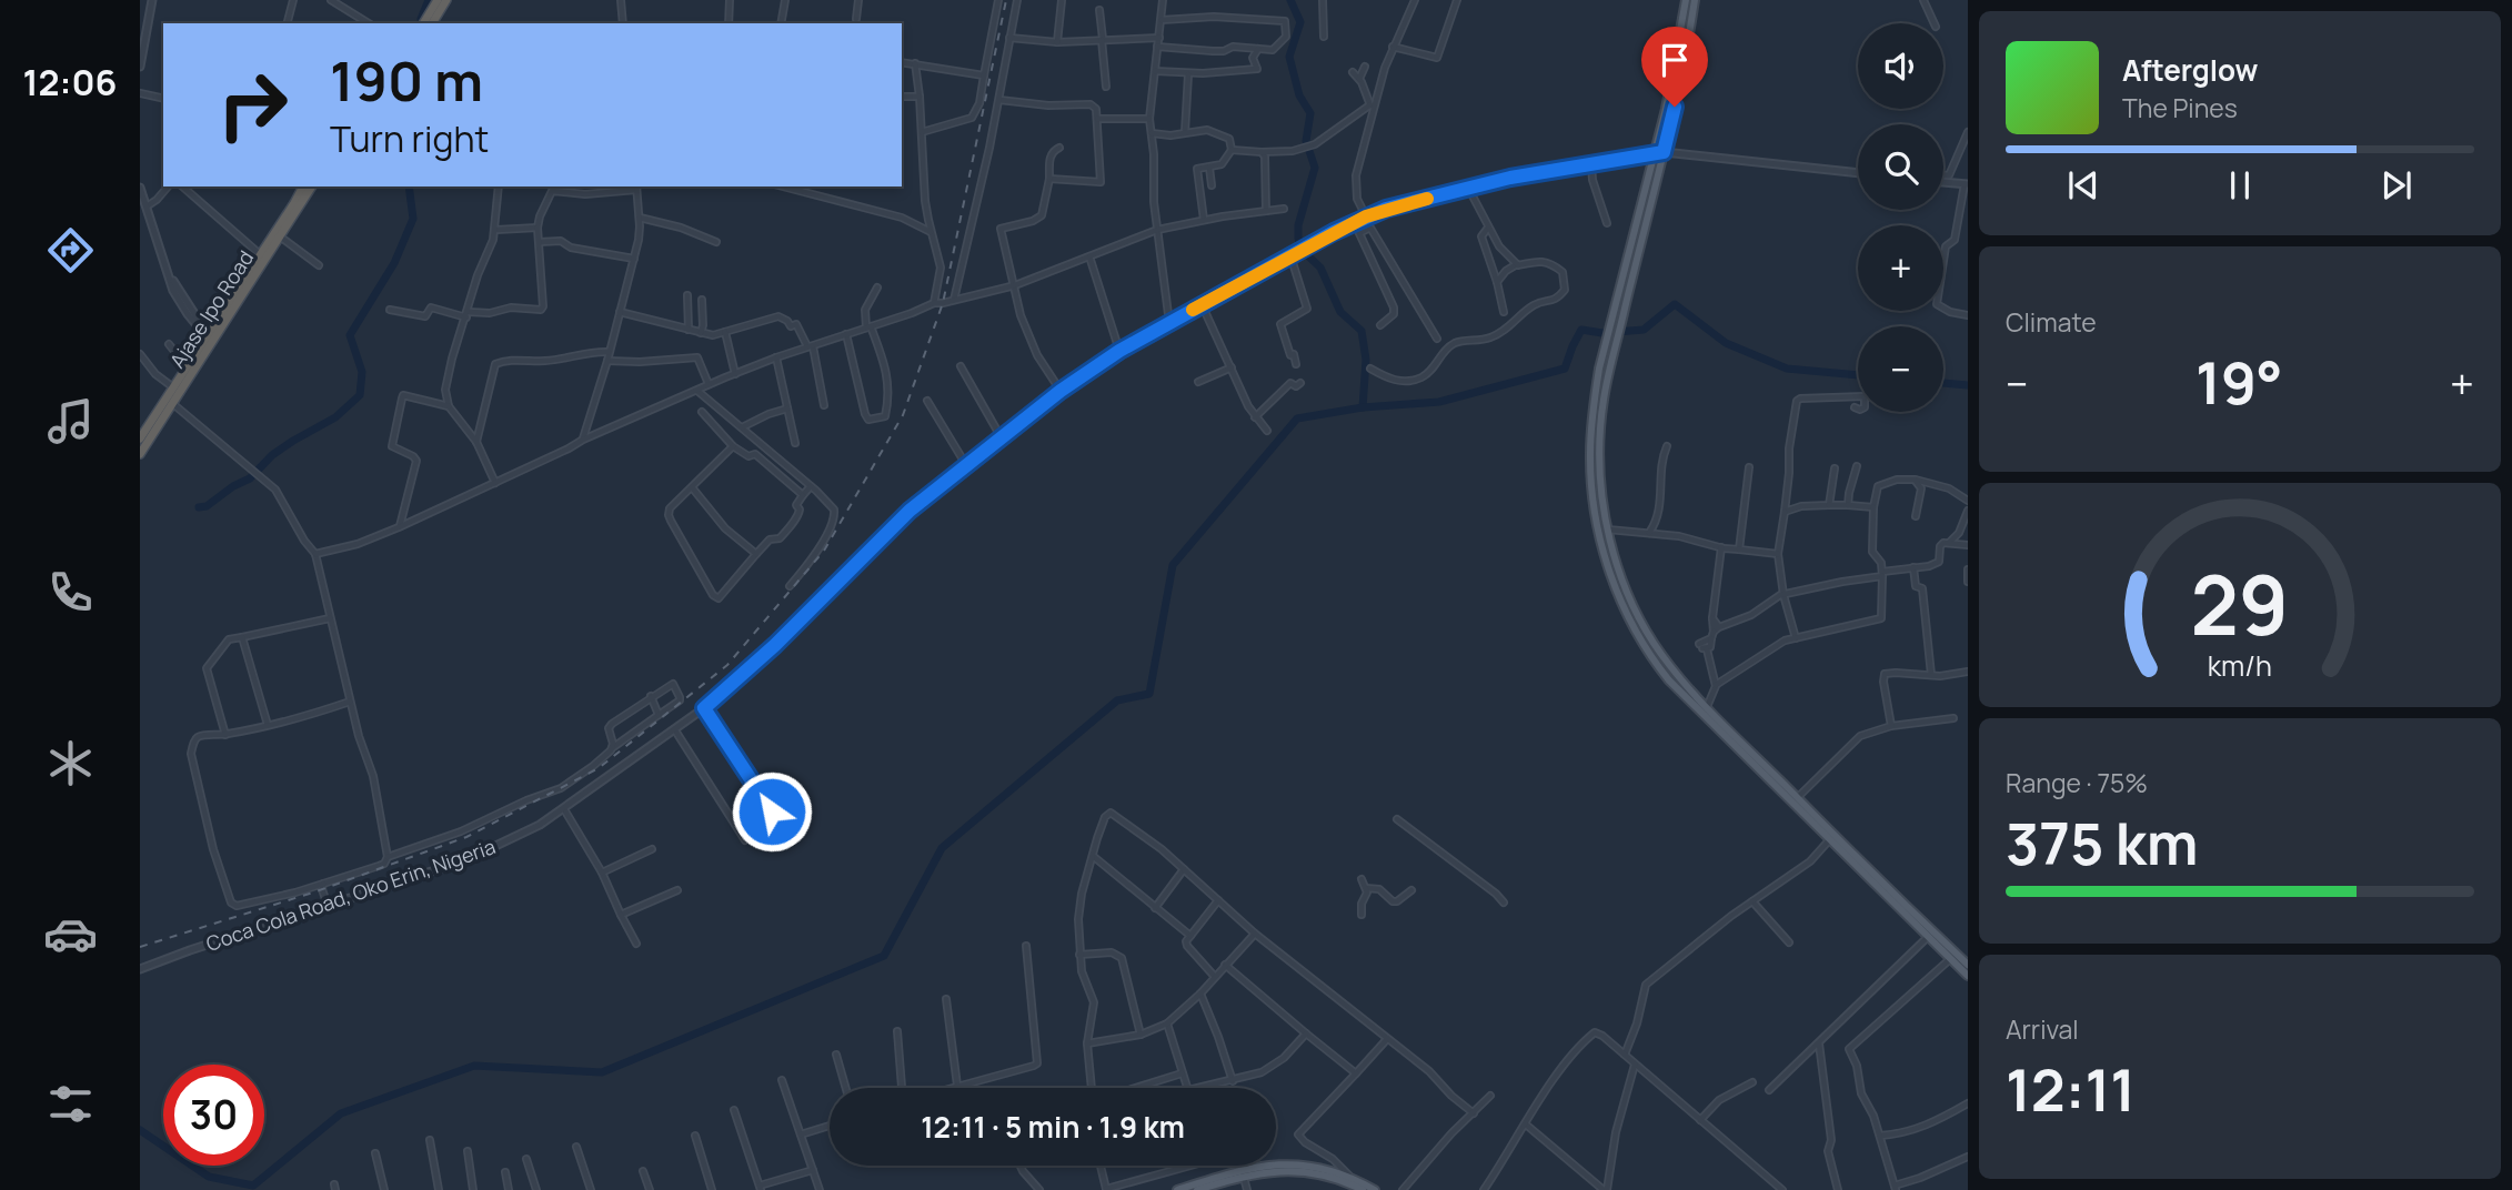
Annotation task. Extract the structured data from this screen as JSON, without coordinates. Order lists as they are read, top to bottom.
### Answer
{
  "streets": {
    "highway": ["Ajase Ipo Road"],
    "street": ["Coca Cola Road, Oko Erin, Nigeria"]
  },
  "page": {
    "tabs": "12:06",
    "map_buttons": ["+", "−"],
    "turn": ["190 m", "Turn right"],
    "song": ["Afterglow", "The Pines"],
    "tile": [
      "Climate",
      ["Range · 75%", "375 km"],
      ["Arrival", "12:11"]
    ],
    "heat": ["−", "19°", "+"],
    "limit": "30",
    "trip": "12:11 · 5 min · 1.9 km",
    "gauge": ["29", "km/h"]
  }
}
